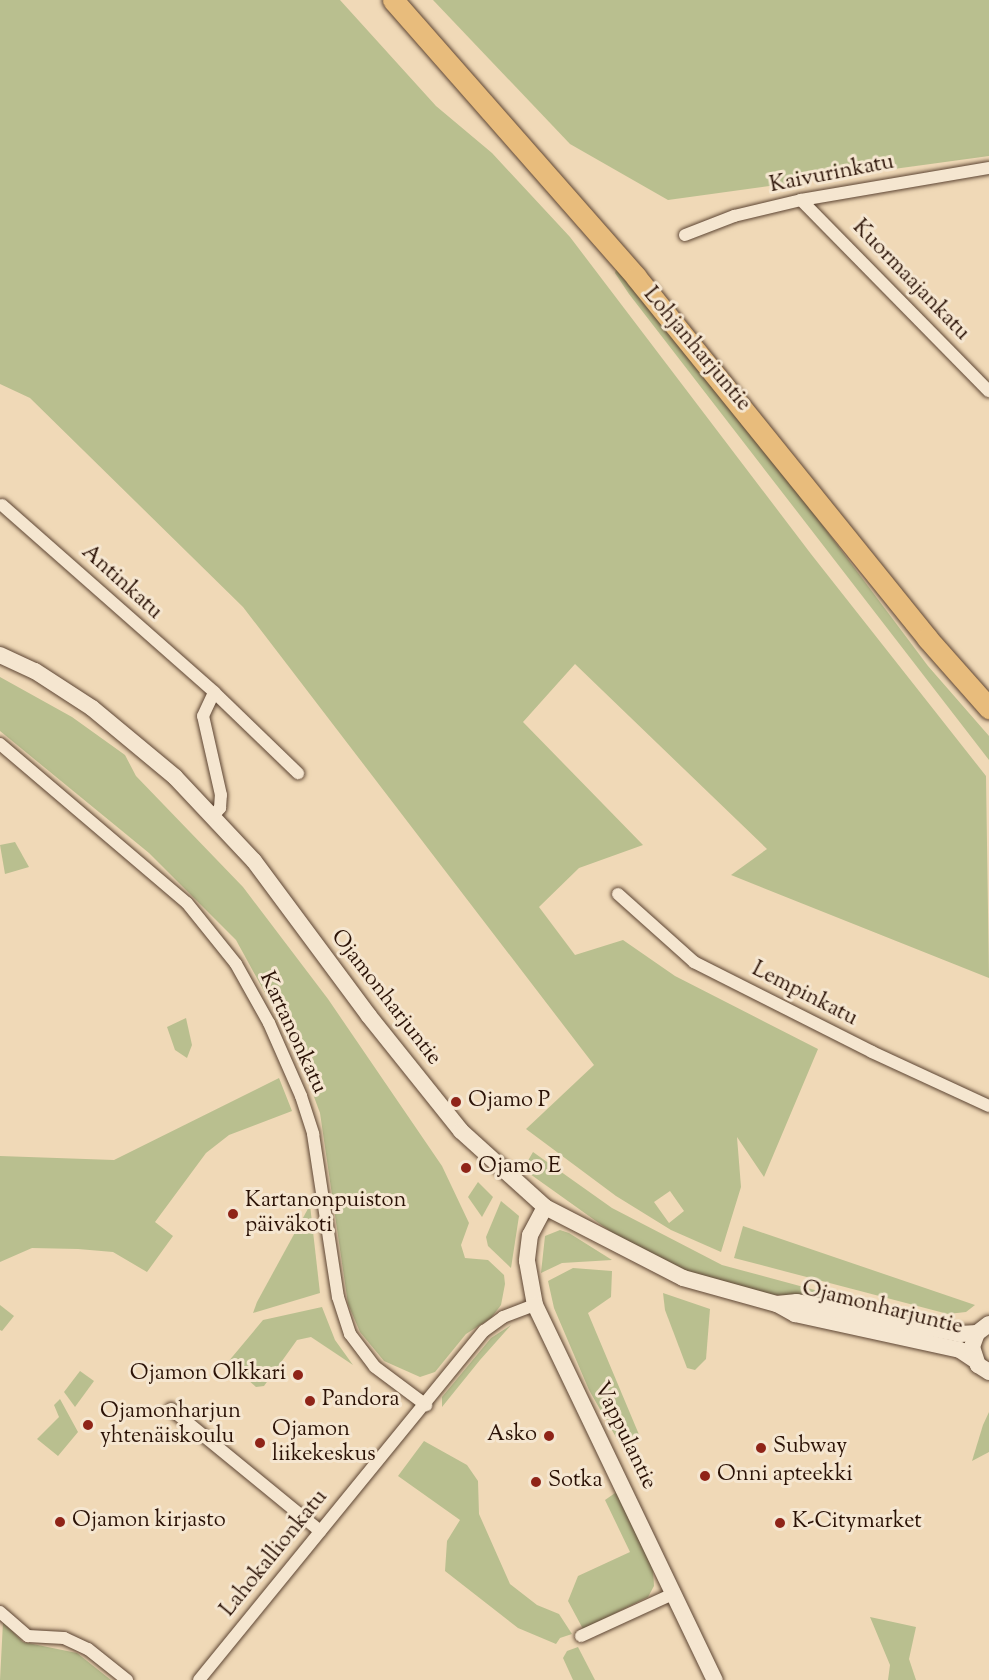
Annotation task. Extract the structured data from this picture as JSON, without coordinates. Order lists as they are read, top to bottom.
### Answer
{
  "streets": {
    "highway": ["Lohjanharjuntie"],
    "main road": ["Ojamonharjuntie", "Vappulantie"],
    "street": [
      "Kaivurinkatu",
      "Kuormaajankatu",
      "Antinkatu",
      "Lempinkatu",
      "Kartanonkatu",
      "Lahokallionkatu"
    ]
  },
  "crossings": [
    ["Kaivurinkatu", "Kuormaajankatu"],
    ["Ojamonharjuntie", "Vappulantie"],
    ["Kartanonkatu", "Lahokallionkatu"],
    ["Vappulantie", "Lahokallionkatu"]
  ],
  "places": [
    "Ojamo P",
    "Ojamo E",
    "Kartanonpuiston päiväkoti",
    "Ojamon Olkkari",
    "Pandora",
    "Ojamonharjun yhtenäiskoulu",
    "Asko",
    "Ojamon liikekeskus",
    "Subway",
    "Onni apteekki",
    "Sotka",
    "Ojamon kirjasto",
    "K-Citymarket"
  ]
}
